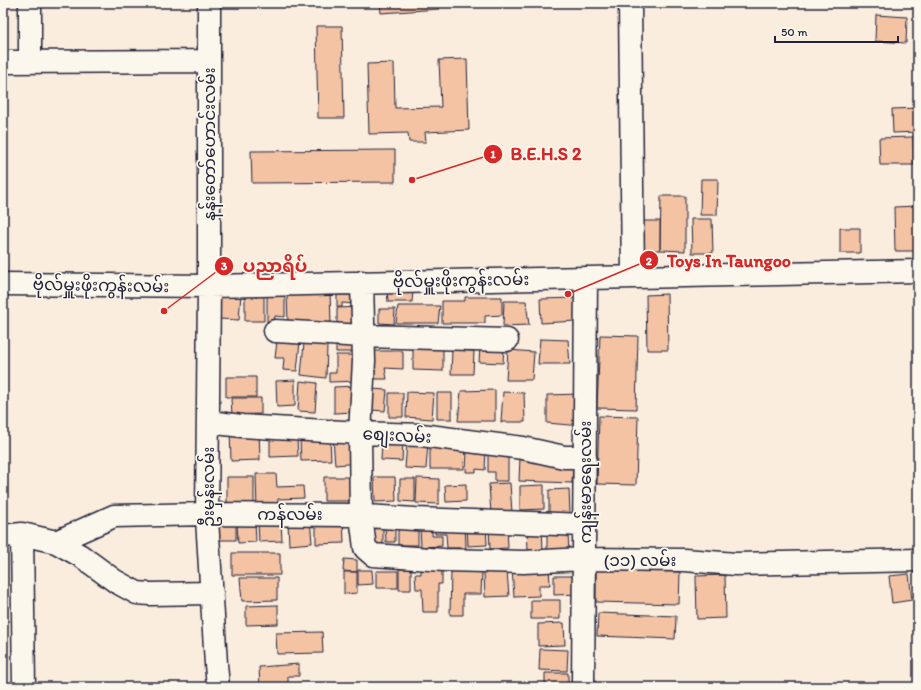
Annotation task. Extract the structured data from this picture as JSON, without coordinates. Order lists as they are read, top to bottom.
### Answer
{
  "streets": {
    "street": [
      "နန်းတော်ဟောင်းလမ်း",
      "ဗိုလ်မှူးဖိုးကွန်းလမ်း",
      "စျေးလမ်း",
      "ကျန်းမာရေးလမ်း",
      "ဦးမှန်းလမ်း",
      "ကန်လမ်း",
      "(၁၁) လမ်း"
    ]
  },
  "crossings": [
    ["နန်းတော်ဟောင်းလမ်း", "ဗိုလ်မှူးဖိုးကွန်းလမ်း"],
    ["နန်းတော်ဟောင်းလမ်း", "ဦးမှန်းလမ်း"],
    ["ဗိုလ်မှူးဖိုးကွန်းလမ်း", "ကျန်းမာရေးလမ်း"],
    ["ဗိုလ်မှူးဖိုးကွန်းလမ်း", "ဦးမှန်းလမ်း"],
    ["စျေးလမ်း", "ကျန်းမာရေးလမ်း"],
    ["စျေးလမ်း", "ဦးမှန်းလမ်း"],
    ["ကျန်းမာရေးလမ်း", "ကန်လမ်း"],
    ["ကျန်းမာရေးလမ်း", "(၁၁) လမ်း"],
    ["ဦးမှန်းလမ်း", "ကန်လမ်း"],
    ["ကန်လမ်း", "(၁၁) လမ်း"]
  ],
  "places": ["B.E.H.S 2", "Toys In Taungoo", "ပညာရိပ်"],
  "scale_bar": "50 m"
}
